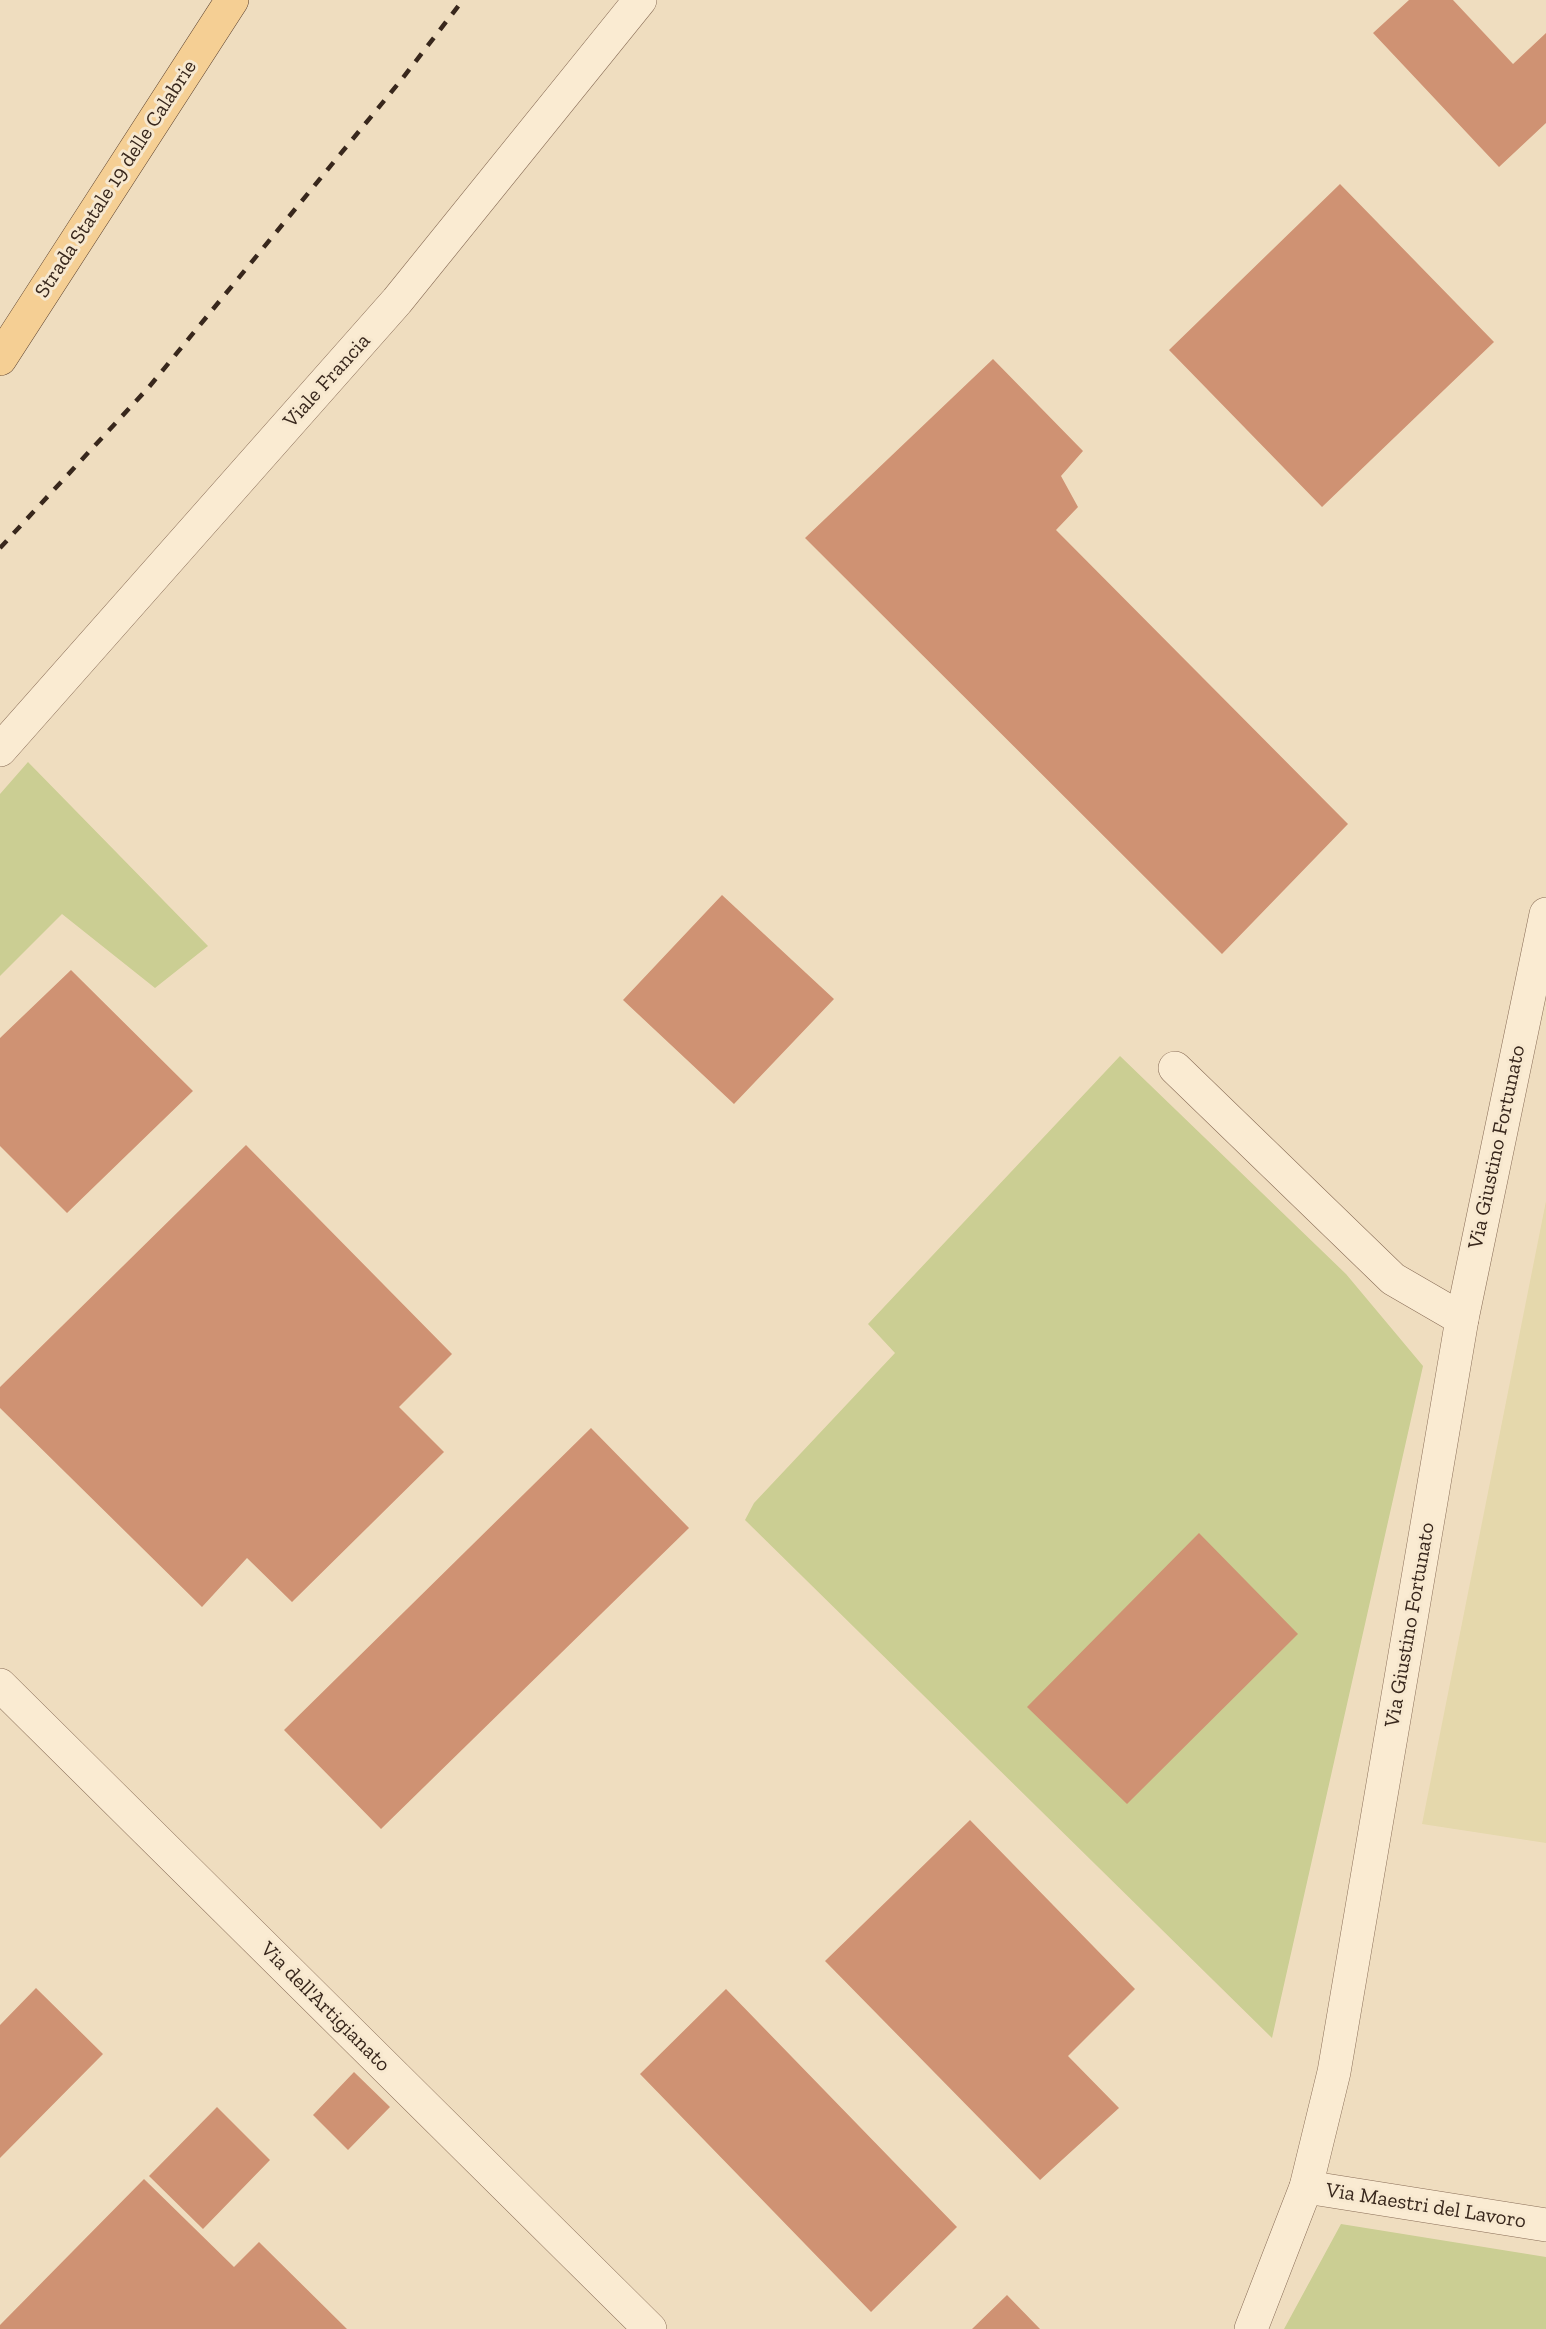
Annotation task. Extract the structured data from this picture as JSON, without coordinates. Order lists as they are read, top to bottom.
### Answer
{
  "streets": {
    "main road": ["Strada Statale 19 delle Calabrie"],
    "street": [
      "Viale Francia",
      "Via Giustino Fortunato",
      "Via dell'Artigianato",
      "Via Maestri del Lavoro"
    ]
  },
  "crossings": [
    ["Via Giustino Fortunato", "Via Maestri del Lavoro"]
  ]
}
